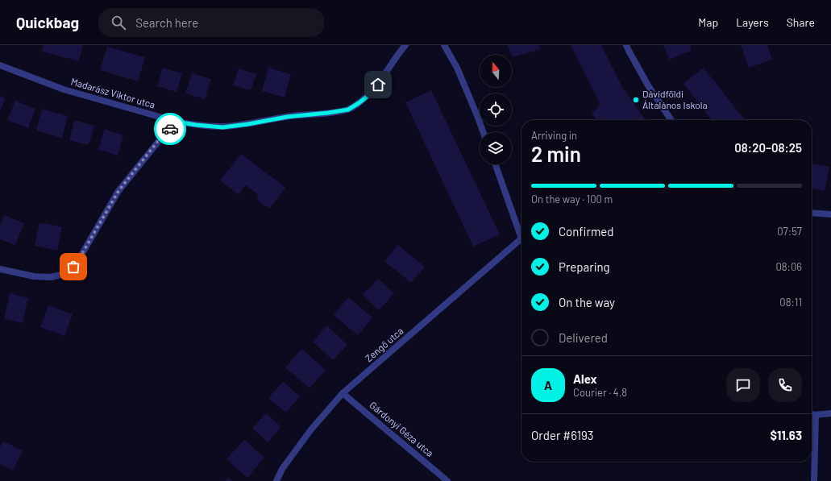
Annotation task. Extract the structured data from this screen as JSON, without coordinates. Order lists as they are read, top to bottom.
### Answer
{
  "streets": {
    "street": ["Madarász Viktor utca", "Zengő utca", "Gárdonyi Géza utca"]
  },
  "crossings": [
    ["Zengő utca", "Gárdonyi Géza utca"]
  ],
  "places": ["Dávidföldi Általános Iskola"],
  "north": "top",
  "page": {
    "header": "Quickbag",
    "search": "Search here",
    "nav": ["Map", "Layers", "Share"],
    "heading": ["2 min", "Arriving in", "08:20–08:25"],
    "panel": [
      "Alex",
      "Courier · 4.8",
      "Order #6193",
      "$11.63"
    ],
    "bar": "On the way · 100 m",
    "list": [
      ["Confirmed", "07:57"],
      ["Preparing", "08:06"],
      ["On the way", "08:11"],
      "Delivered"
    ],
    "round": "A"
  }
}
